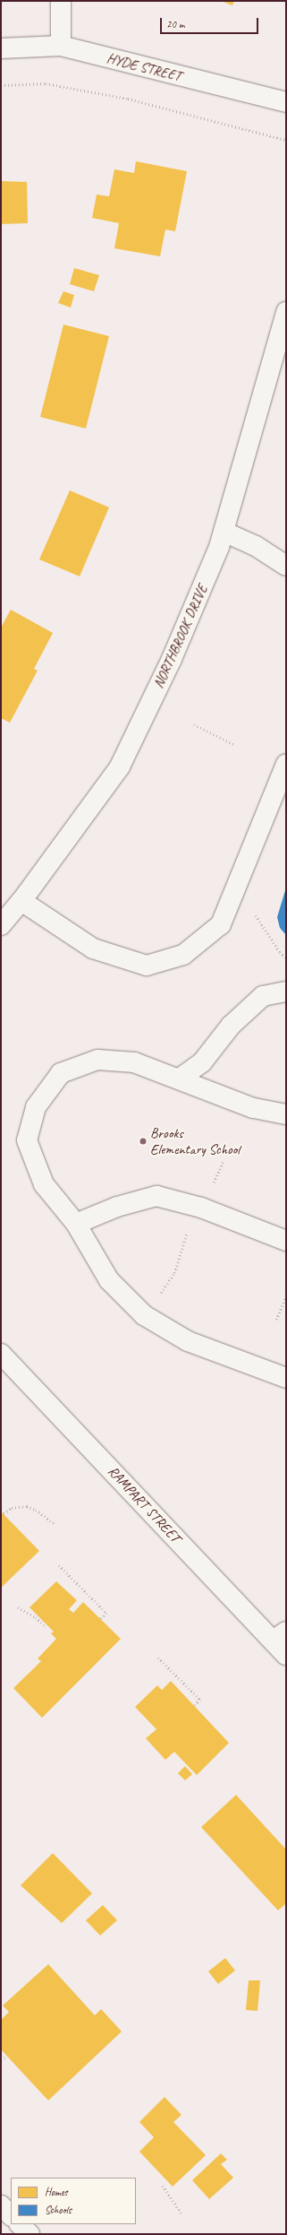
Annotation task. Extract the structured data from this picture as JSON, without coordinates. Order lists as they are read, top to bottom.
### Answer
{
  "streets": {
    "street": ["HYDE STREET", "NORTHBROOK DRIVE", "RAMPART STREET"]
  },
  "places": ["Brooks Elementary School"],
  "legend": ["Homes", "Schools"],
  "scale_bar": "20 m"
}
